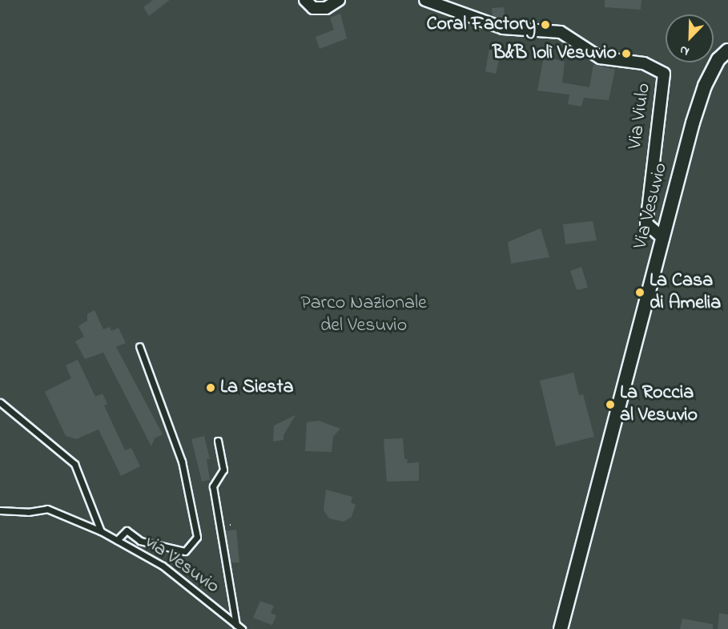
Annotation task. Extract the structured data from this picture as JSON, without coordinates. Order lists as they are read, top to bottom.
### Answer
{
  "streets": {
    "street": ["Via Viulo", "Via Vesuvio"],
    "lane": ["via Vesuvio"]
  },
  "crossings": [
    ["Via Viulo", "Via Vesuvio"]
  ],
  "parks": ["Parco Nazionale del Vesuvio"],
  "places": [
    "Coral Factory",
    "B&B Iolì Vesuvio",
    "La Casa di Amelia",
    "La Siesta",
    "La Roccia al Vesuvio"
  ],
  "north": "bottom left"
}
